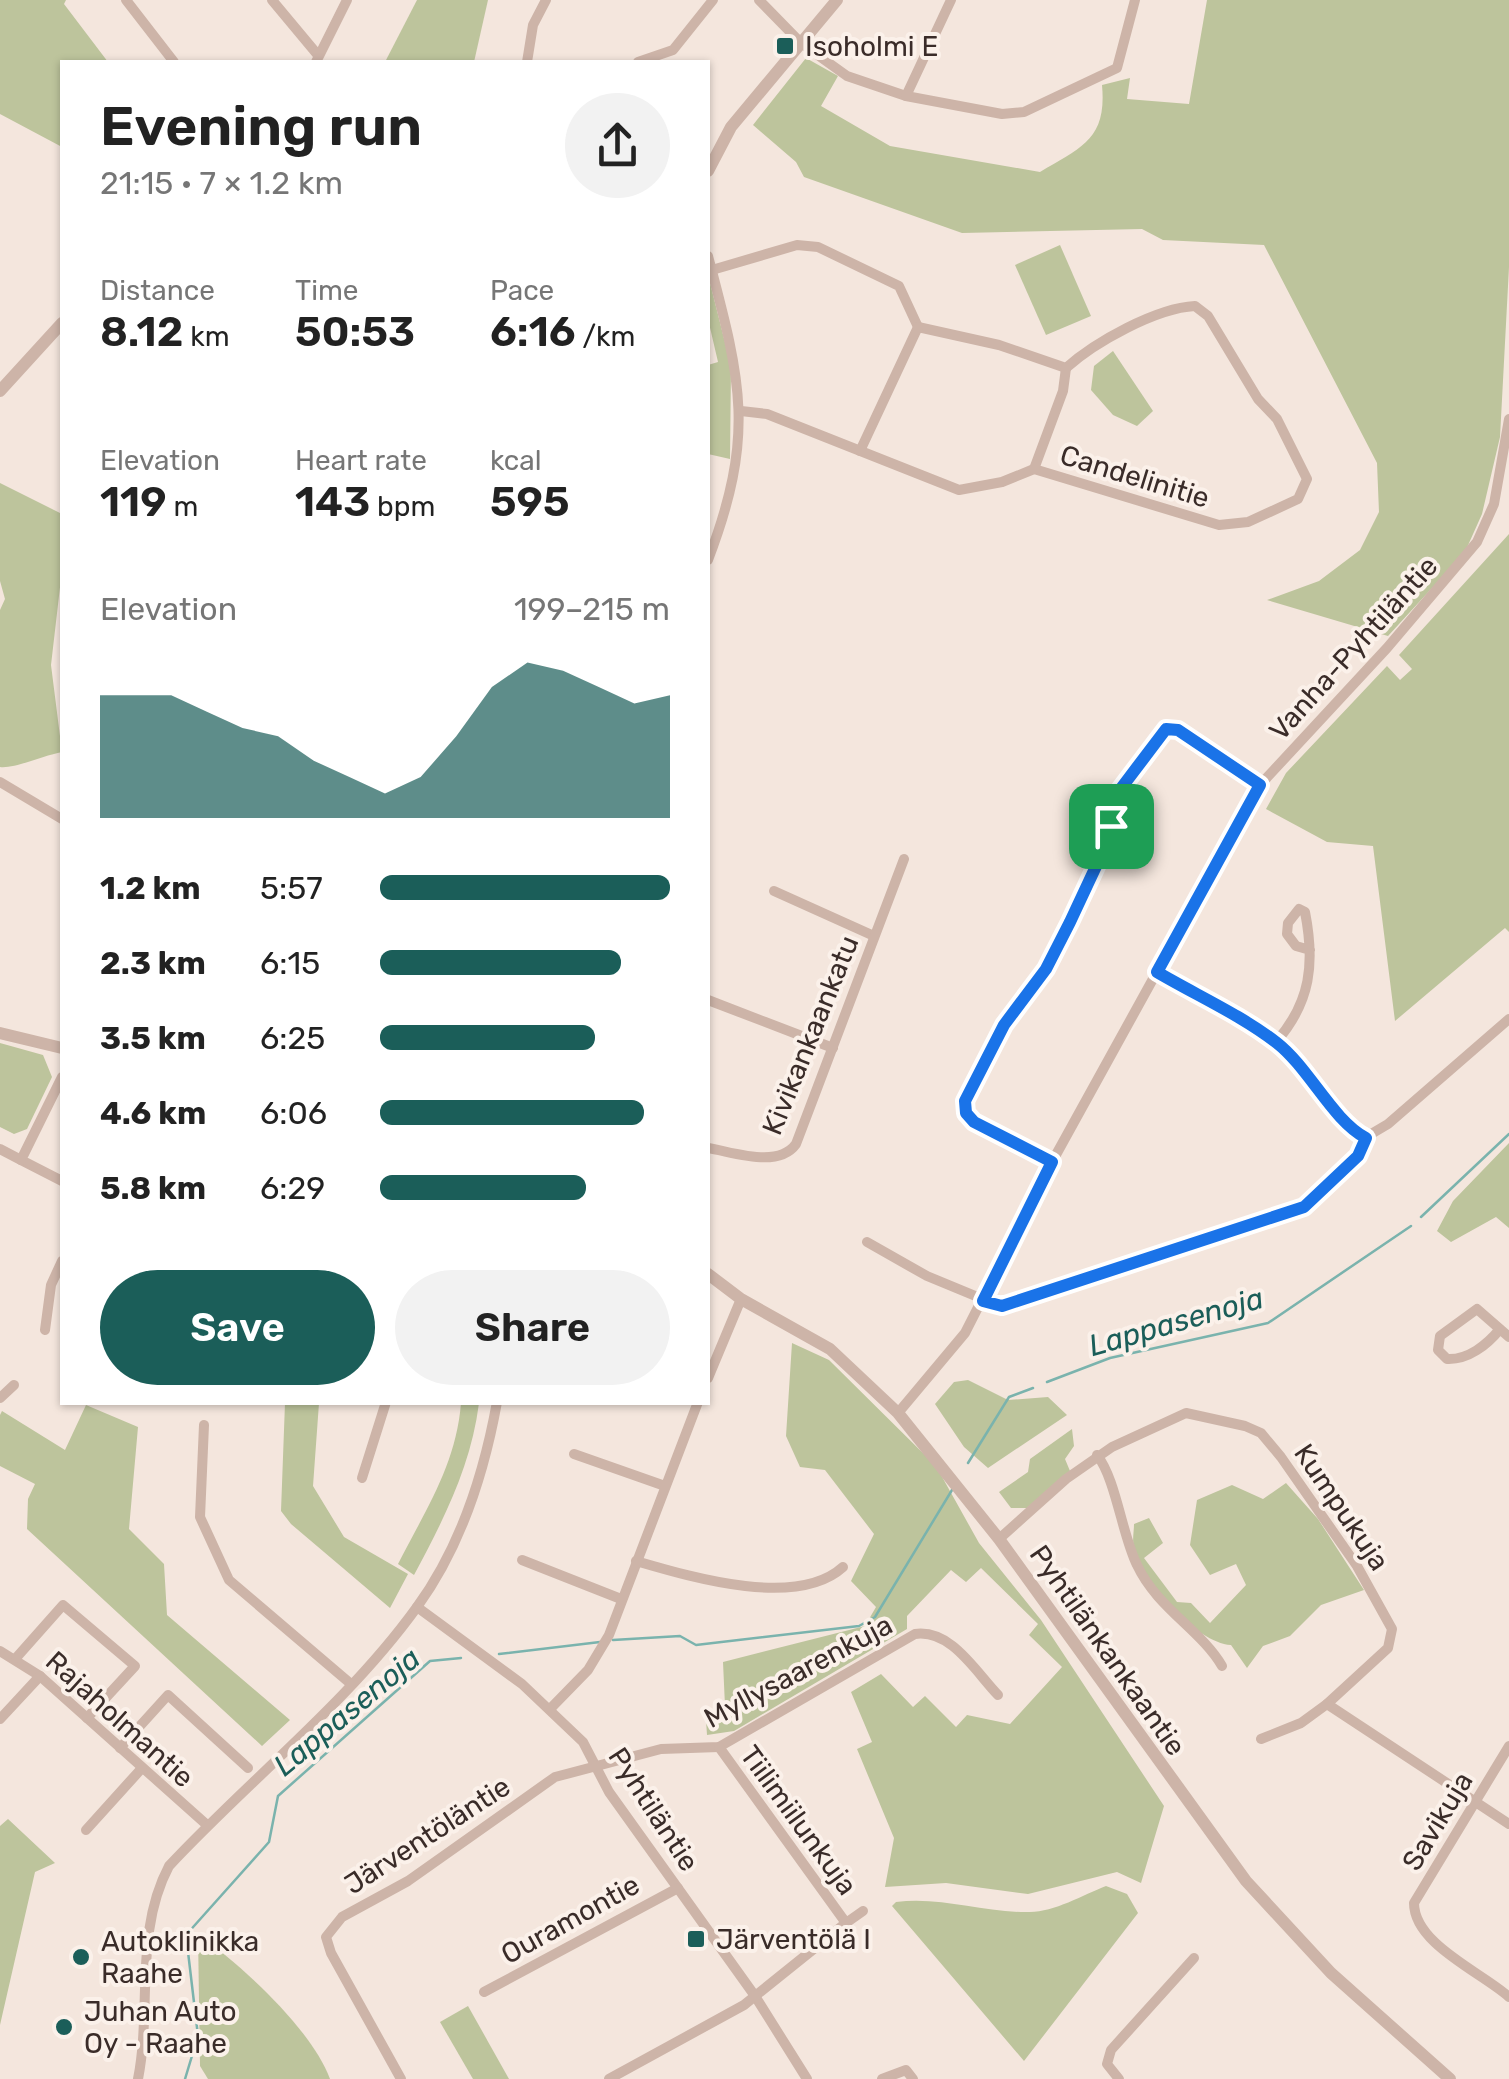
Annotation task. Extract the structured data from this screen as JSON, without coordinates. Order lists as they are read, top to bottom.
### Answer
{
  "streets": {
    "street": [
      "Candelinitie",
      "Vanha-Pyhtiläntie",
      "Kivikankaankatu",
      "Kumpukuja",
      "Pyhtilänkankaantie",
      "Myllysaarenkuja",
      "Rajaholmantie",
      "Pyhtiläntie",
      "Tiilimiilunkuja",
      "Savikuja",
      "Järventöläntie",
      "Ouramontie"
    ]
  },
  "crossings": [
    ["Vanha-Pyhtiläntie", "Pyhtilänkankaantie"],
    ["Kumpukuja", "Pyhtilänkankaantie"],
    ["Myllysaarenkuja", "Pyhtiläntie"],
    ["Myllysaarenkuja", "Tiilimiilunkuja"],
    ["Myllysaarenkuja", "Järventöläntie"],
    ["Pyhtiläntie", "Tiilimiilunkuja"],
    ["Pyhtiläntie", "Järventöläntie"],
    ["Pyhtiläntie", "Ouramontie"]
  ],
  "water": ["Lappasenoja"],
  "places": {
    "transit": ["Isoholmi E", "Järventölä I"],
    "other": ["Autoklinikka Raahe", "Juhan Auto Oy - Raahe"]
  },
  "page": {
    "heading": ["Evening run", "21:15 · 7 × 1.2 km"],
    "stats": [
      ["Distance", "8.12 km"],
      ["Time", "50:53"],
      ["Pace", "6:16 /km"],
      ["Elevation", "119 m"],
      ["Heart rate", "143 bpm"],
      ["kcal", "595"]
    ],
    "chart": ["Elevation", "199–215 m"],
    "list": [
      {
        "name": "1.2 km",
        "note": "5:57"
      },
      {
        "name": "2.3 km",
        "note": "6:15"
      },
      {
        "name": "3.5 km",
        "note": "6:25"
      },
      {
        "name": "4.6 km",
        "note": "6:06"
      },
      {
        "name": "5.8 km",
        "note": "6:29"
      }
    ],
    "buttons": ["Save", "Share"]
  }
}
